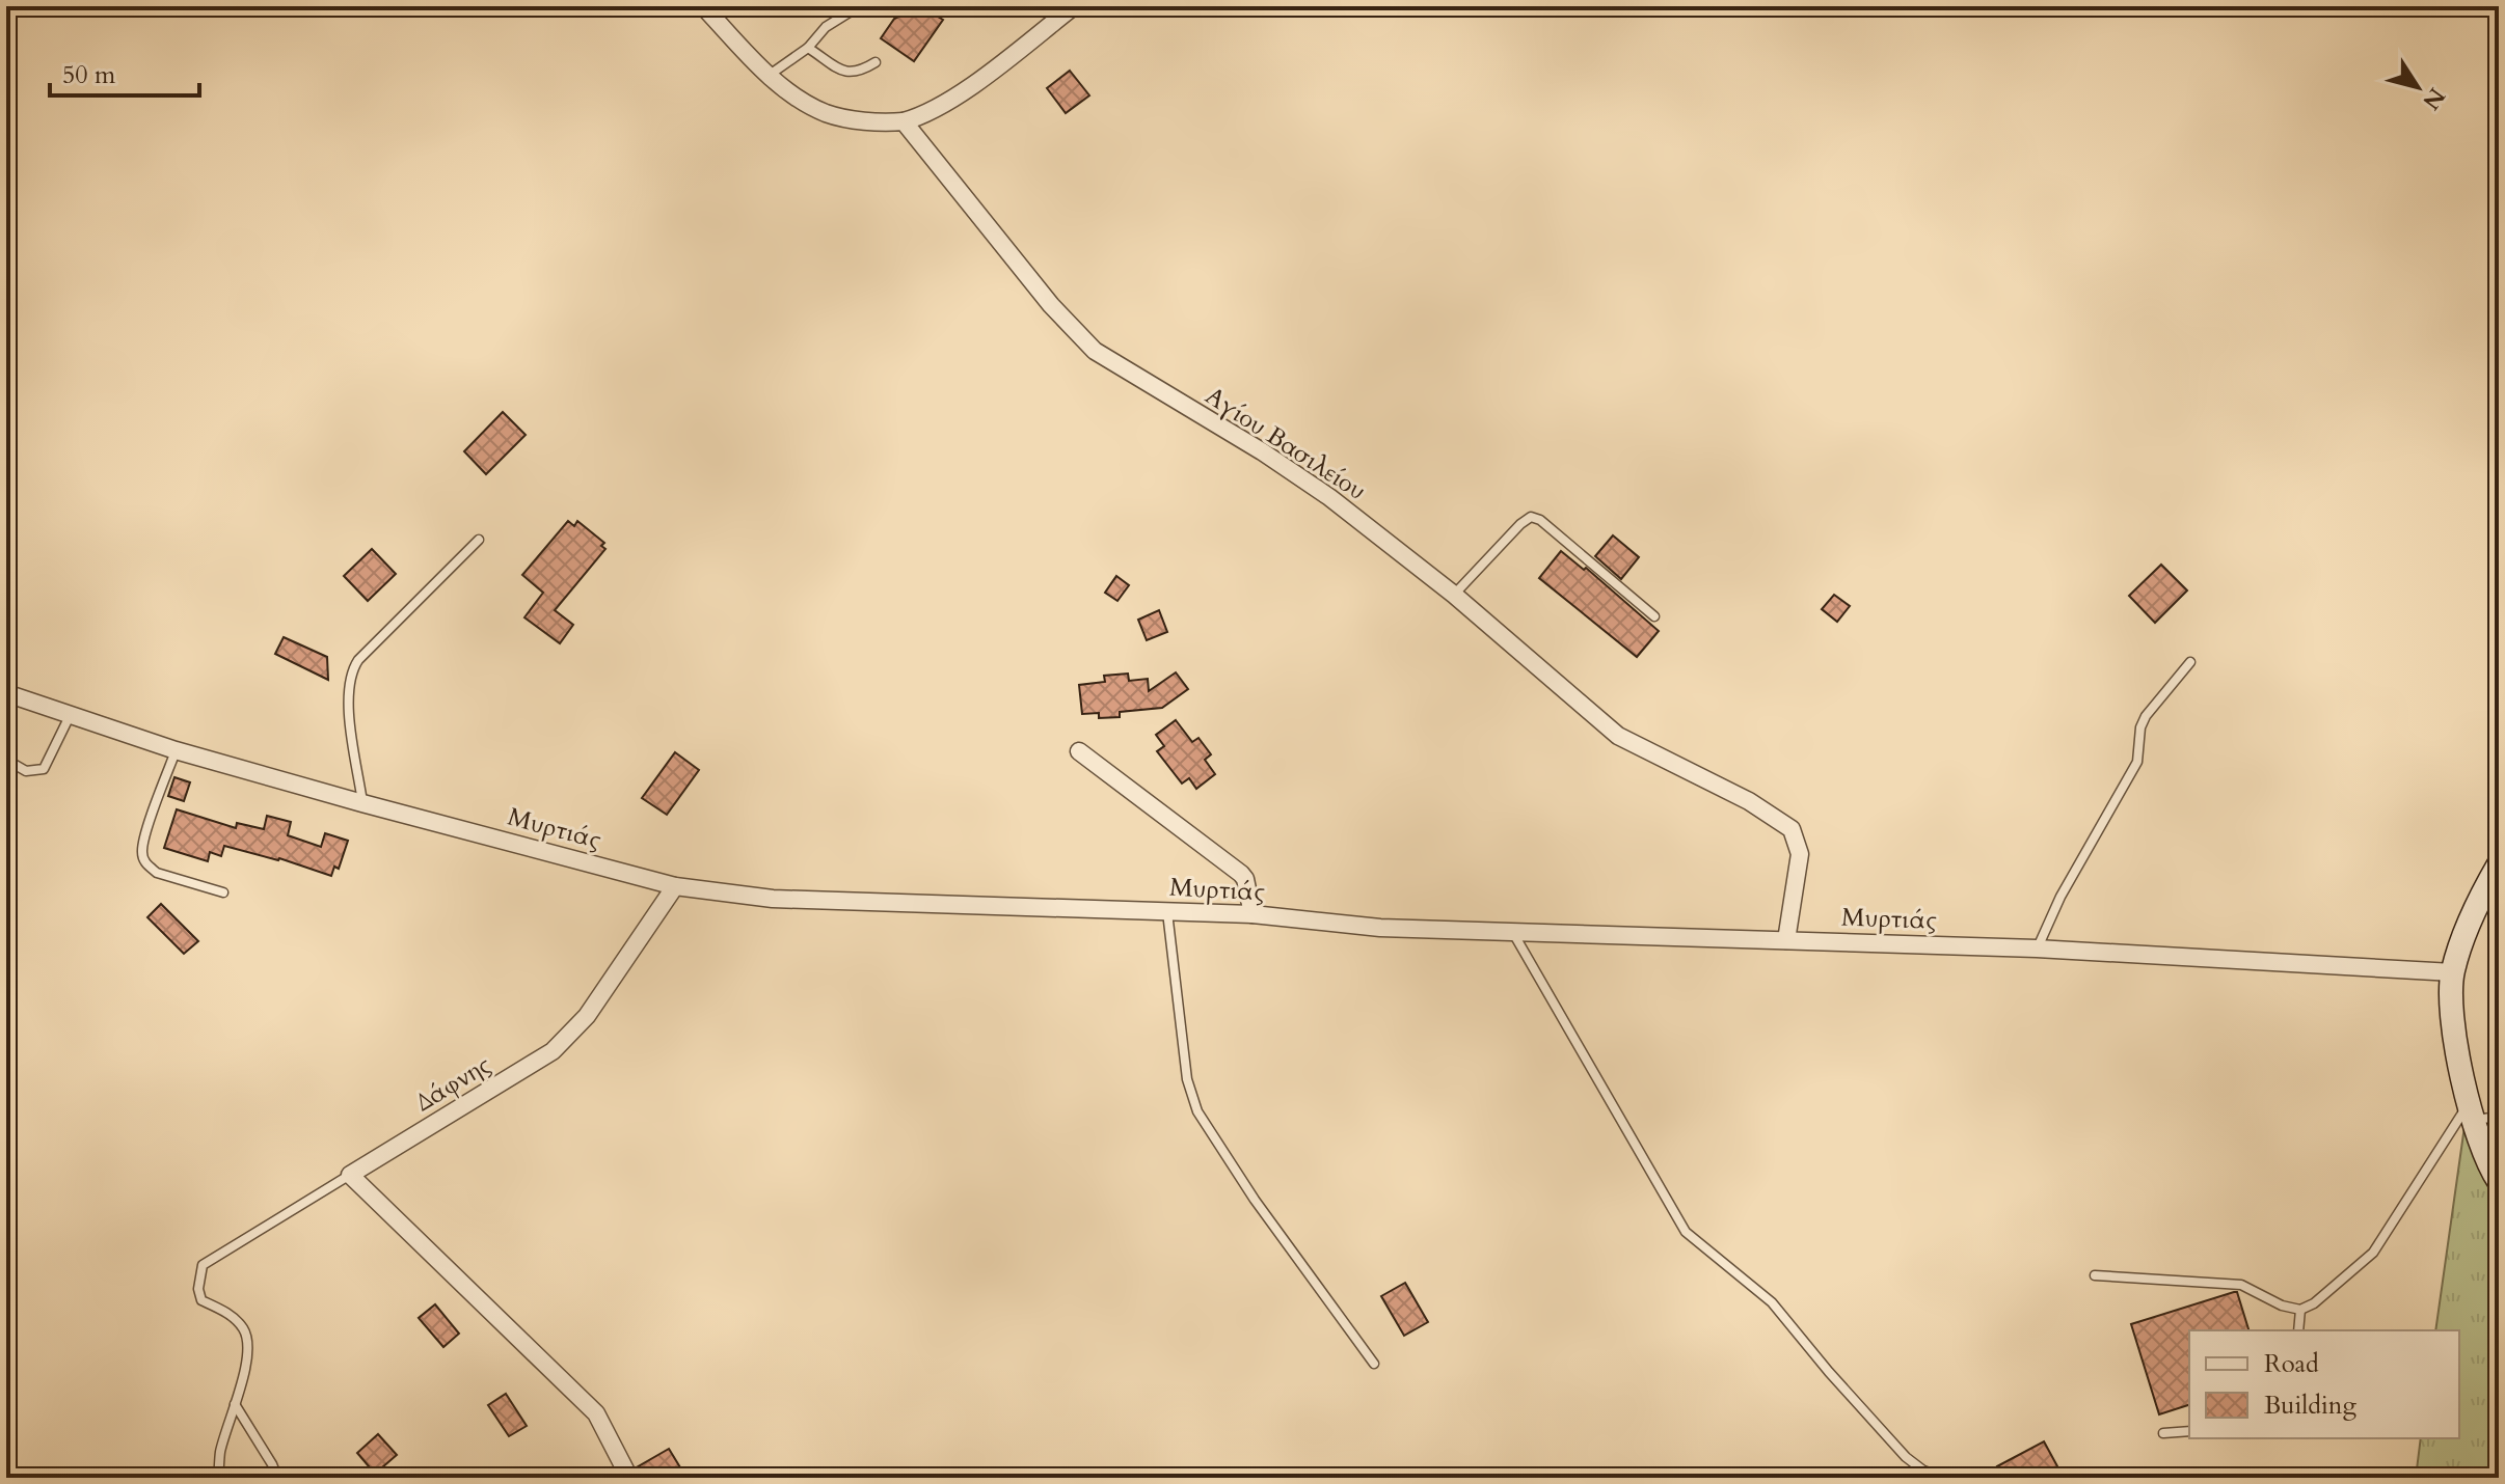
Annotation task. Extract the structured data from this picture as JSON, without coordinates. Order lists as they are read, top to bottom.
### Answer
{
  "streets": {
    "street": ["Αγίου Βασιλείου", "Μυρτιάς", "Δάφνης"]
  },
  "crossings": [
    ["Αγίου Βασιλείου", "Μυρτιάς"],
    ["Μυρτιάς", "Δάφνης"]
  ],
  "legend": ["Road", "Building"],
  "scale_bar": "50 m",
  "north": "bottom right"
}
